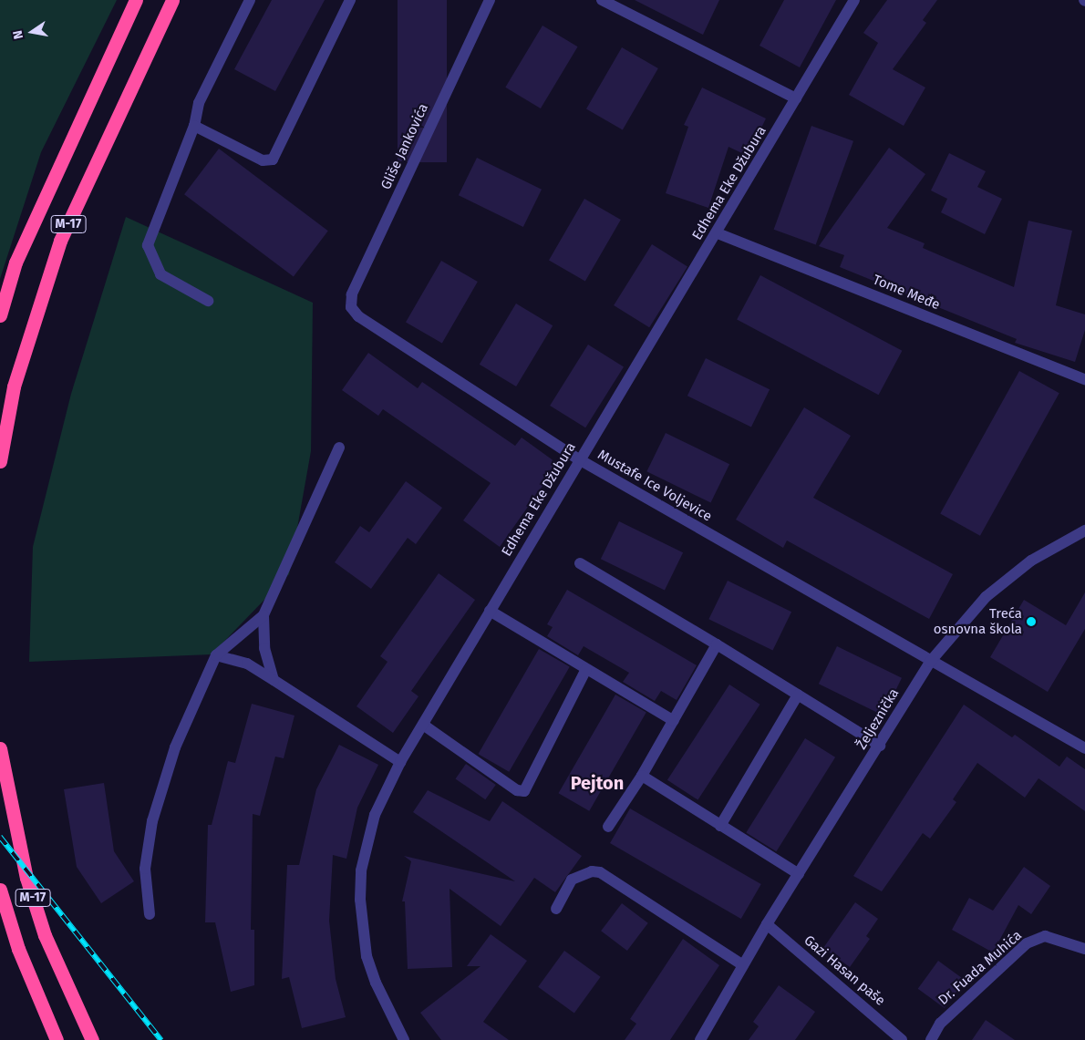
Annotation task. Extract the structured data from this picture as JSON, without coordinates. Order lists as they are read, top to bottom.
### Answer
{
  "streets": {
    "highway": ["M-17"],
    "street": [
      "Gliše Jankovića",
      "Edhema Eke Džubura",
      "Tome Međe",
      "Mustafe Ice Voljevice",
      "Željeznička",
      "Dr. Fuada Muhića",
      "Gazi Hasan paše"
    ]
  },
  "crossings": [
    ["Gliše Jankovića", "Mustafe Ice Voljevice"],
    ["Edhema Eke Džubura", "Tome Međe"],
    ["Edhema Eke Džubura", "Mustafe Ice Voljevice"],
    ["Mustafe Ice Voljevice", "Željeznička"],
    ["Željeznička", "Gazi Hasan paše"]
  ],
  "districts": ["Pejton"],
  "places": ["Treća osnovna škola"],
  "north": "left"
}
